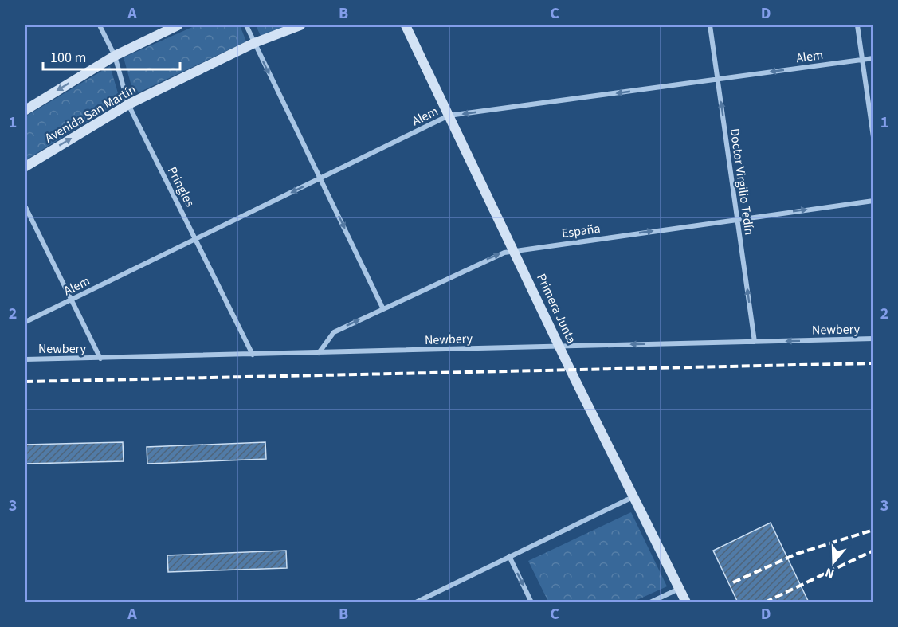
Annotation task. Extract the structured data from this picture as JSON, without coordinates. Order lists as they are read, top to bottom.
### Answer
{
  "streets": {
    "main road": ["Avenida San Martín", "Primera Junta"],
    "street": [
      "Alem",
      "Doctor Virgilio Tedín",
      "Pringles",
      "España",
      "Newbery"
    ]
  },
  "crossings": [
    ["Alem", "Doctor Virgilio Tedín"],
    ["Alem", "Pringles"],
    ["Alem", "Primera Junta"],
    ["Avenida San Martín", "Pringles"],
    ["Doctor Virgilio Tedín", "España"],
    ["Doctor Virgilio Tedín", "Newbery"],
    ["Pringles", "Newbery"],
    ["España", "Primera Junta"],
    ["España", "Newbery"],
    ["Primera Junta", "Newbery"]
  ],
  "one_way": [
    "Alem",
    "Doctor Virgilio Tedín",
    "España",
    "Newbery"
  ],
  "scale_bar": "100 m",
  "north": "bottom",
  "grid": {
    "columns": [
      "A",
      "B",
      "C",
      "D"
    ],
    "rows": ["1", "2", "3"]
  }
}
